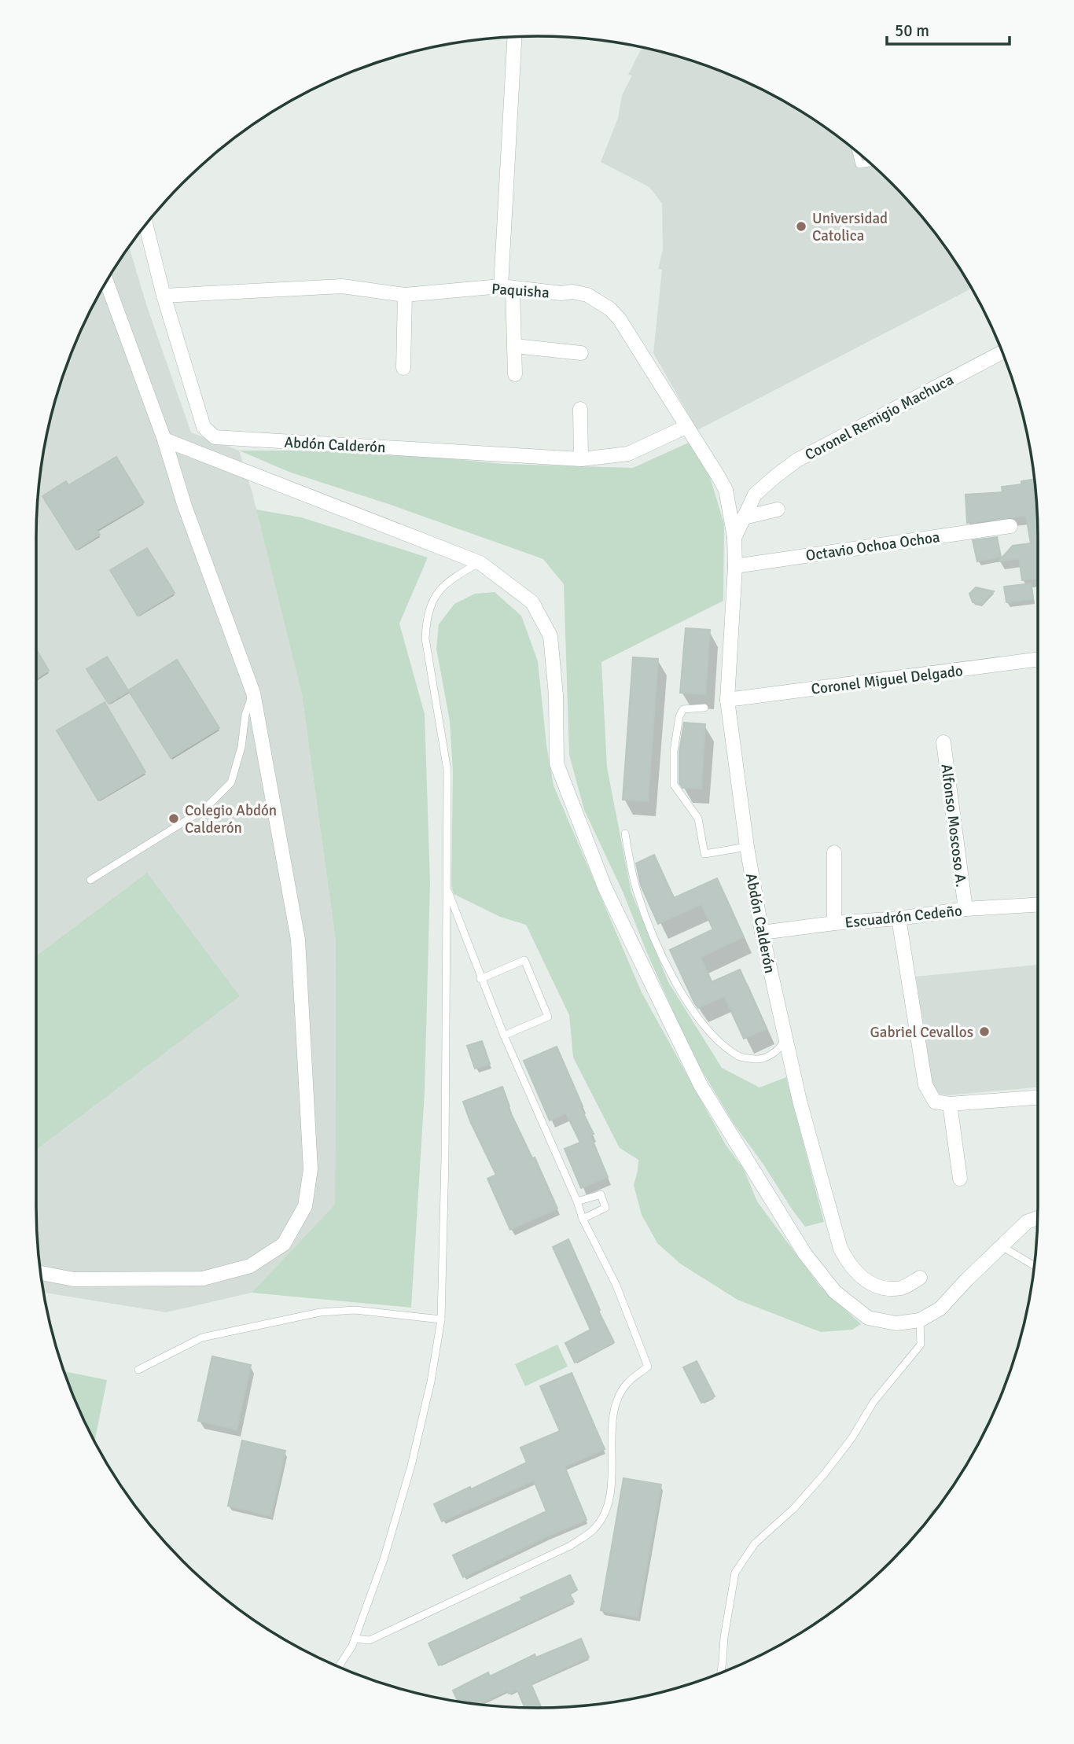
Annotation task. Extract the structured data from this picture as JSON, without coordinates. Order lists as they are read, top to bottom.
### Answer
{
  "streets": {
    "street": [
      "Paquisha",
      "Coronel Remigio Machuca",
      "Abdón Calderón",
      "Octavio Ochoa Ochoa",
      "Coronel Miguel Delgado",
      "Alfonso Moscoso A.",
      "Escuadrón Cedeño"
    ]
  },
  "crossings": [
    ["Paquisha", "Abdón Calderón"],
    ["Coronel Remigio Machuca", "Abdón Calderón"],
    ["Abdón Calderón", "Octavio Ochoa Ochoa"],
    ["Abdón Calderón", "Coronel Miguel Delgado"],
    ["Abdón Calderón", "Escuadrón Cedeño"],
    ["Alfonso Moscoso A.", "Escuadrón Cedeño"]
  ],
  "places": ["Universidad Catolica", "Colegio Abdón Calderón", "Gabriel Cevallos"],
  "scale_bar": "50 m"
}
